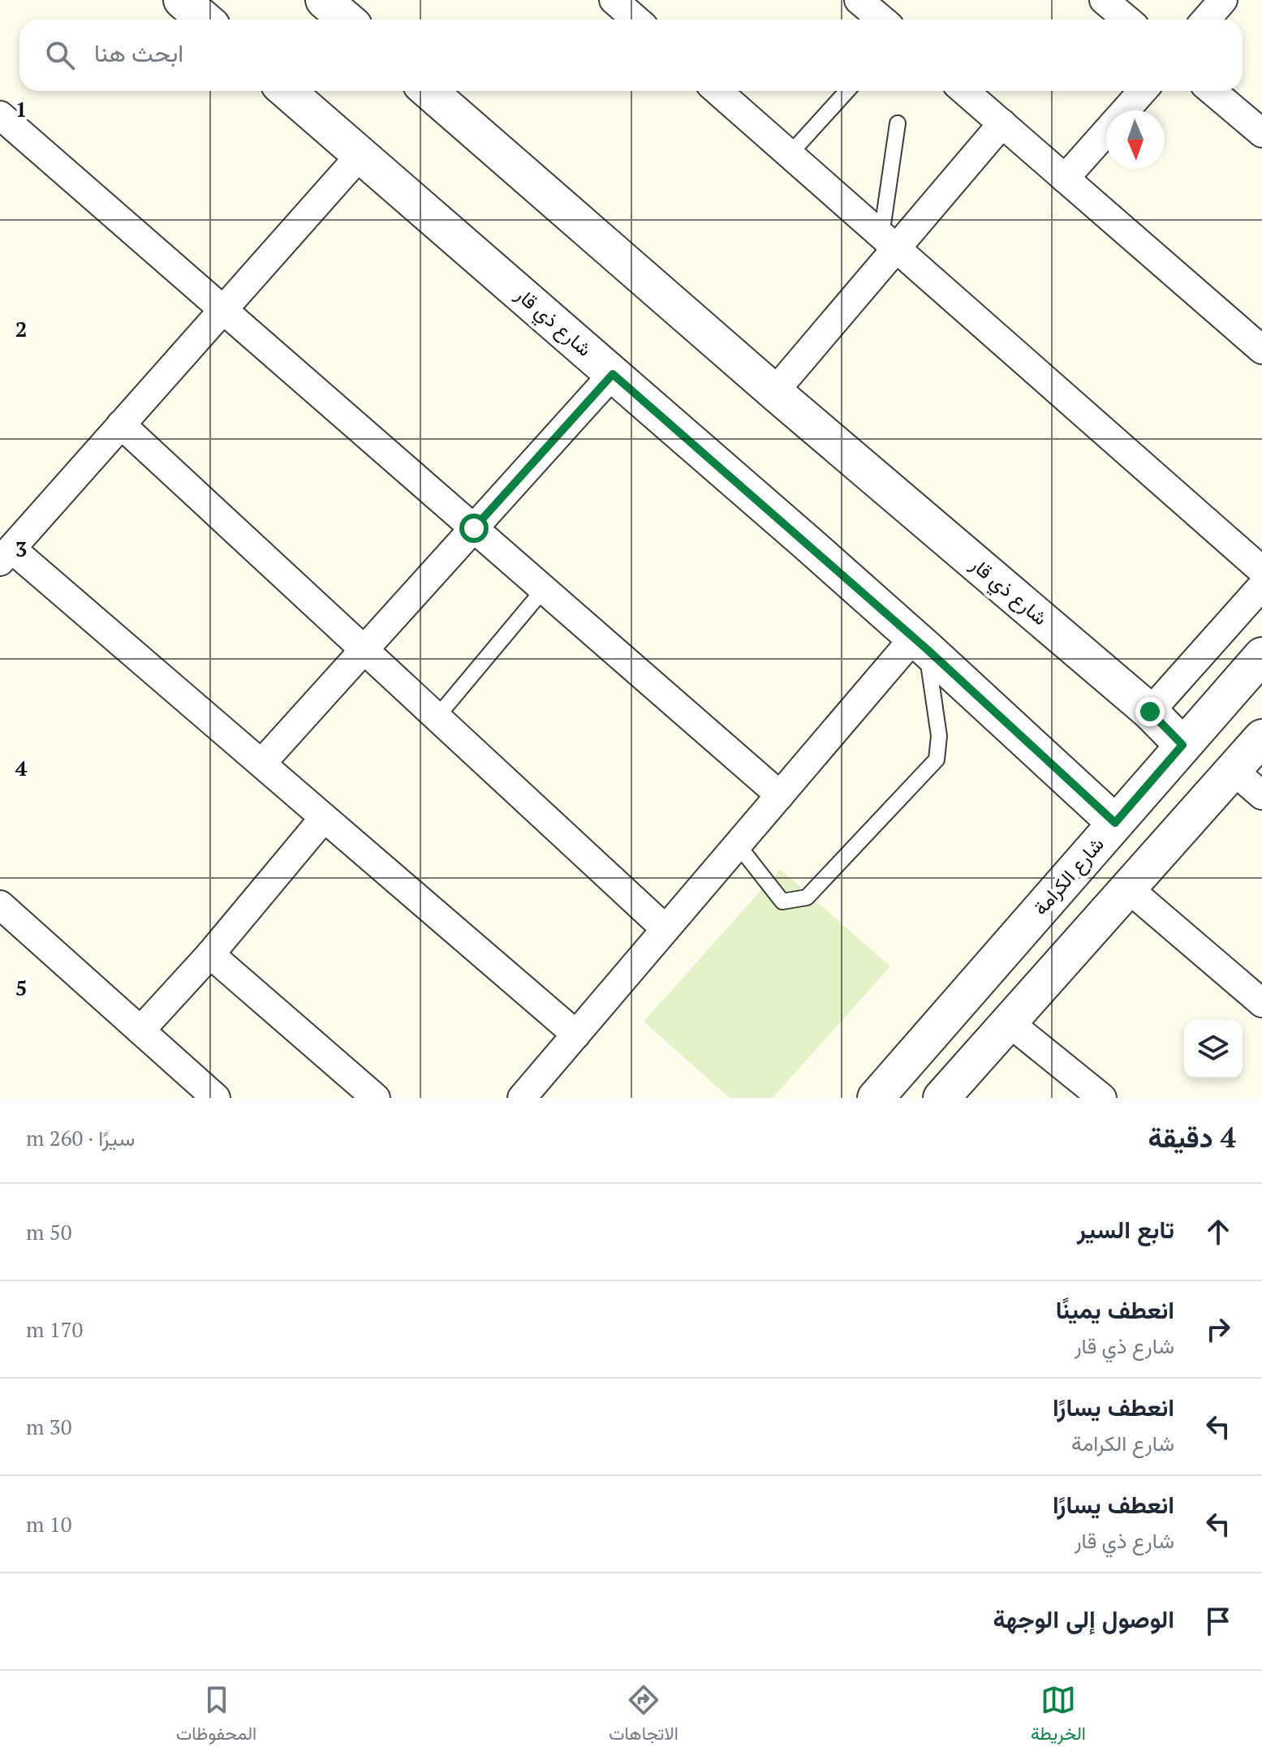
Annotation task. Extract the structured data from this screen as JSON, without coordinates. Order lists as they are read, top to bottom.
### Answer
{
  "streets": {
    "street": ["شارع ذي قار", "شارع الكرامة"]
  },
  "crossings": [
    ["شارع ذي قار", "شارع الكرامة"]
  ],
  "north": "bottom",
  "page": {
    "search": "ابحث هنا",
    "heading": ["4 دقيقة", "سيرًا · 260 m"],
    "list": [
      ["تابع السير", "50 m"],
      ["انعطف يمينًا", "شارع ذي قار", "170 m"],
      ["انعطف يسارًا", "شارع الكرامة", "30 m"],
      ["انعطف يسارًا", "شارع ذي قار", "10 m"],
      "الوصول إلى الوجهة"
    ],
    "nav": ["الخريطة", "الاتجاهات", "المحفوظات"]
  },
  "grid": {
    "rows": [
      "1",
      "2",
      "3",
      "4",
      "5"
    ]
  }
}
